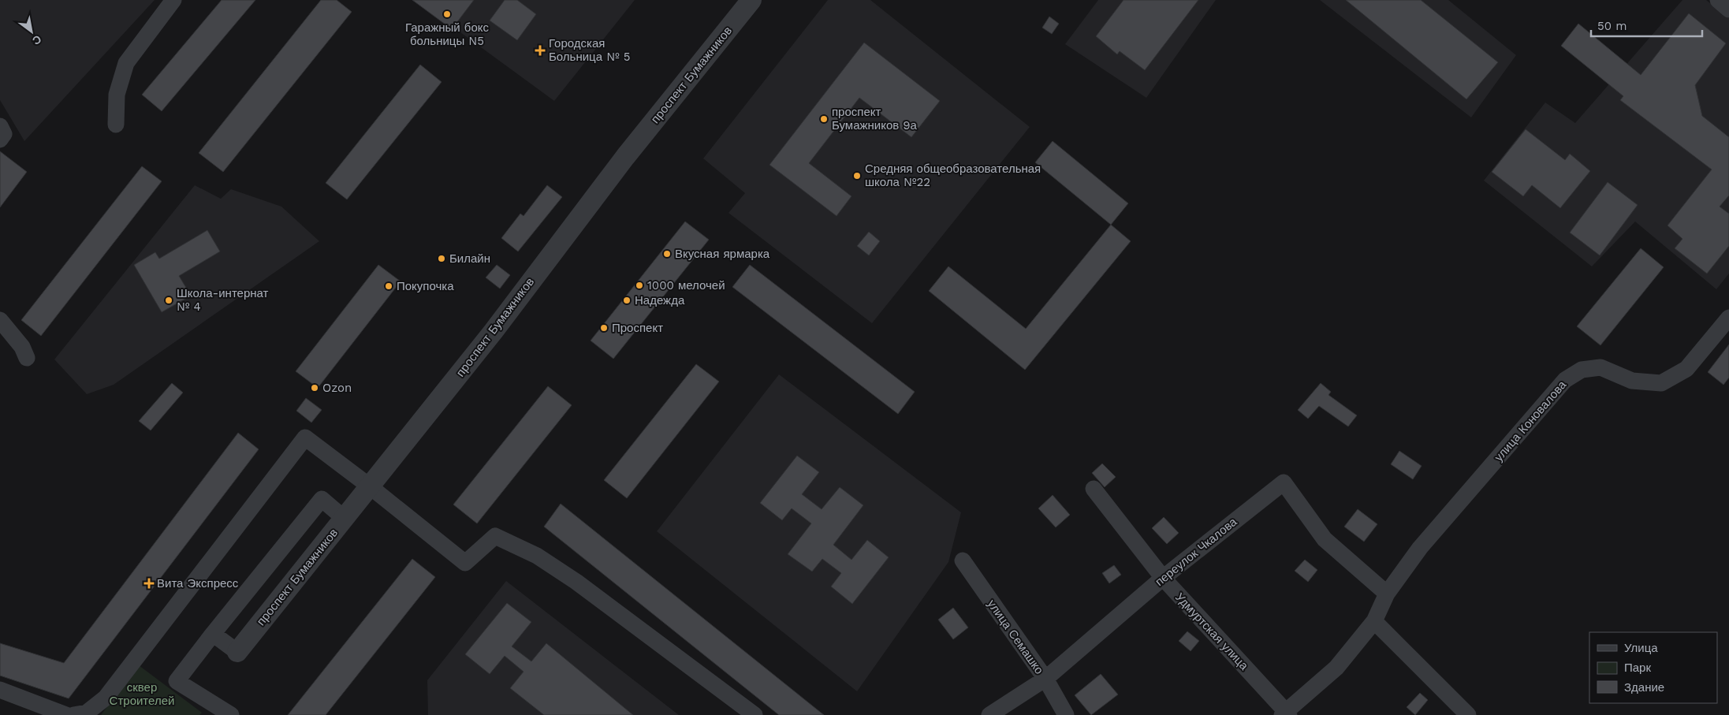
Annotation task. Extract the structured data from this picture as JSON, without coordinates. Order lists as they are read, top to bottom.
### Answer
{
  "streets": {
    "street": [
      "проспект Бумажников",
      "улица Коновалова",
      "переулок Чкалова",
      "Удмуртская улица",
      "улица Семашко"
    ]
  },
  "crossings": [
    ["улица Коновалова", "переулок Чкалова"],
    ["улица Коновалова", "Удмуртская улица"],
    ["переулок Чкалова", "Удмуртская улица"],
    ["переулок Чкалова", "улица Семашко"]
  ],
  "parks": ["сквер Строителей"],
  "places": {
    "other": [
      "Гаражный бокс больницы N5",
      "проспект Бумажников 9а",
      "Средняя общеобразовательная школа №22",
      "Вкусная ярмарка",
      "Билайн",
      "1000 мелочей",
      "Покупочка",
      "Школа-интернат № 4",
      "Надежда",
      "Проспект",
      "Ozon"
    ],
    "health": ["Городская Больница № 5", "Вита Экспресс"]
  },
  "legend": ["Улица", "Парк", "Здание"],
  "scale_bar": "50 m",
  "north": "bottom right"
}
